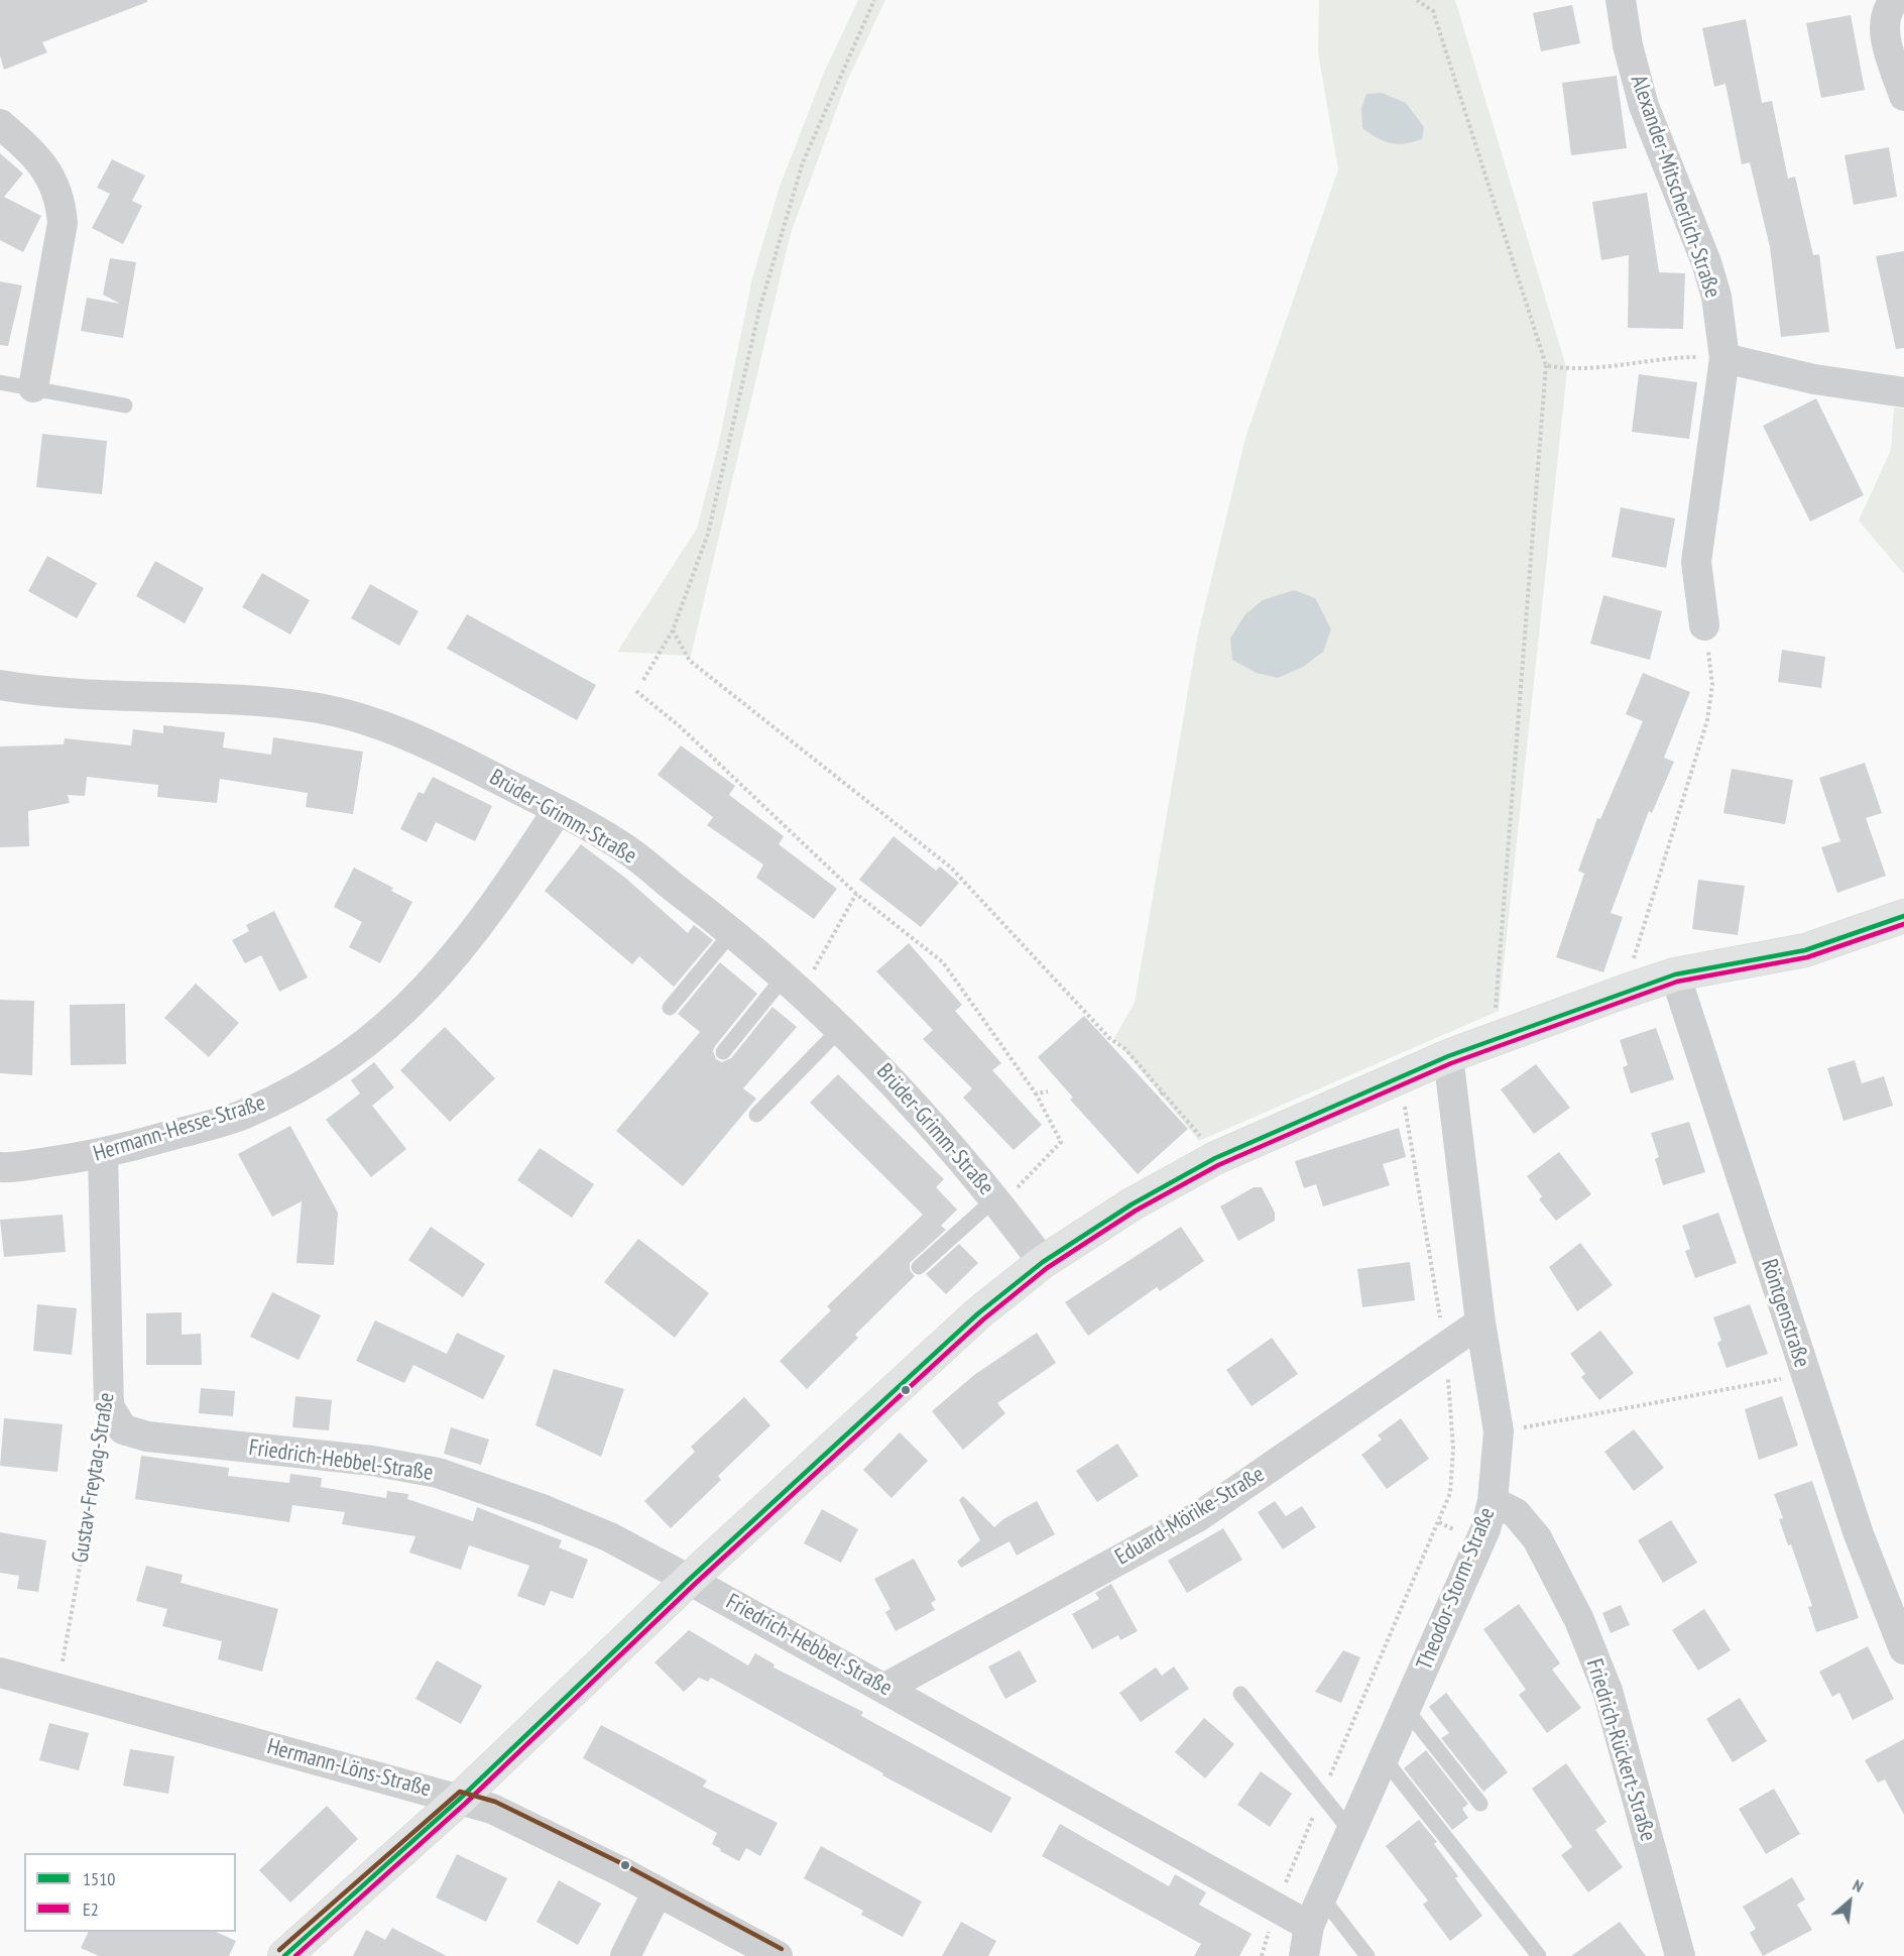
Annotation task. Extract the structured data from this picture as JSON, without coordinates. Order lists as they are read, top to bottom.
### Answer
{
  "streets": {
    "street": [
      "Alexander-Mitscherlich-Straße",
      "Brüder-Grimm-Straße",
      "Hermann-Hesse-Straße",
      "Röntgenstraße",
      "Friedrich-Hebbel-Straße",
      "Gustav-Freytag-Straße",
      "Eduard-Mörike-Straße",
      "Theodor-Storm-Straße",
      "Friedrich-Rückert-Straße",
      "Hermann-Löns-Straße"
    ]
  },
  "crossings": [
    ["Brüder-Grimm-Straße", "Hermann-Hesse-Straße"],
    ["Hermann-Hesse-Straße", "Gustav-Freytag-Straße"],
    ["Friedrich-Hebbel-Straße", "Gustav-Freytag-Straße"],
    ["Friedrich-Hebbel-Straße", "Eduard-Mörike-Straße"],
    ["Friedrich-Hebbel-Straße", "Theodor-Storm-Straße"],
    ["Gustav-Freytag-Straße", "Hermann-Löns-Straße"],
    ["Eduard-Mörike-Straße", "Theodor-Storm-Straße"],
    ["Theodor-Storm-Straße", "Friedrich-Rückert-Straße"]
  ],
  "lines": ["transit line 1510", "transit line E2"],
  "legend": ["1510", "E2"],
  "north": "top right"
}
